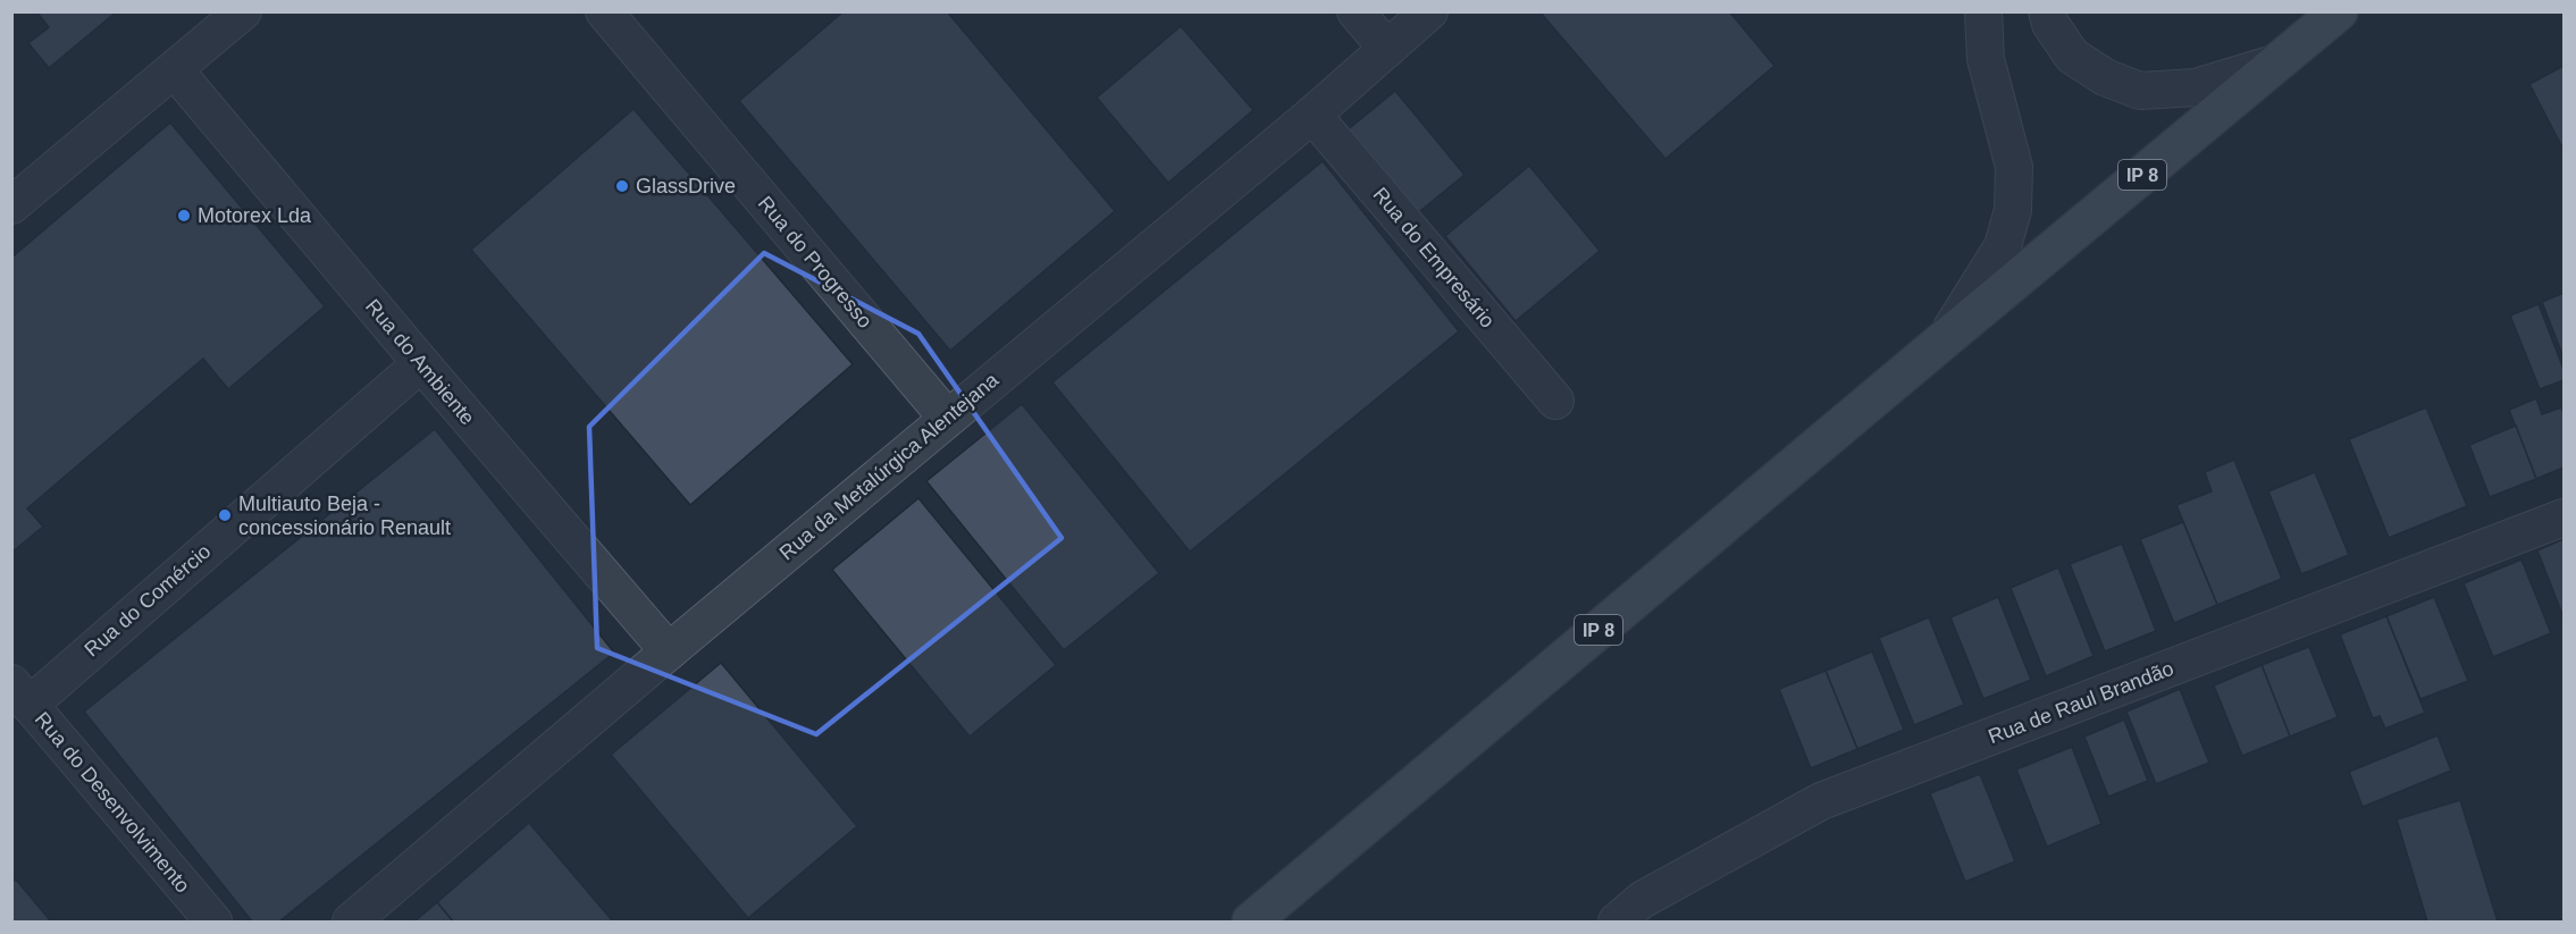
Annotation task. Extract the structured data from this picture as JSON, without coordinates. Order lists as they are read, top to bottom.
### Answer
{
  "streets": {
    "main road": ["IP 8"],
    "street": [
      "Rua do Empresário",
      "Rua do Progresso",
      "Rua do Ambiente",
      "Rua da Metalúrgica Alentejana",
      "Rua do Comércio",
      "Rua de Raul Brandão",
      "Rua do Desenvolvimento"
    ]
  },
  "crossings": [
    ["Rua do Empresário", "Rua da Metalúrgica Alentejana"],
    ["Rua do Progresso", "Rua da Metalúrgica Alentejana"],
    ["Rua do Ambiente", "Rua da Metalúrgica Alentejana"],
    ["Rua do Ambiente", "Rua do Comércio"],
    ["Rua do Comércio", "Rua do Desenvolvimento"]
  ],
  "places": ["GlassDrive", "Motorex Lda", "Multiauto Beja - concessionário Renault"]
}
